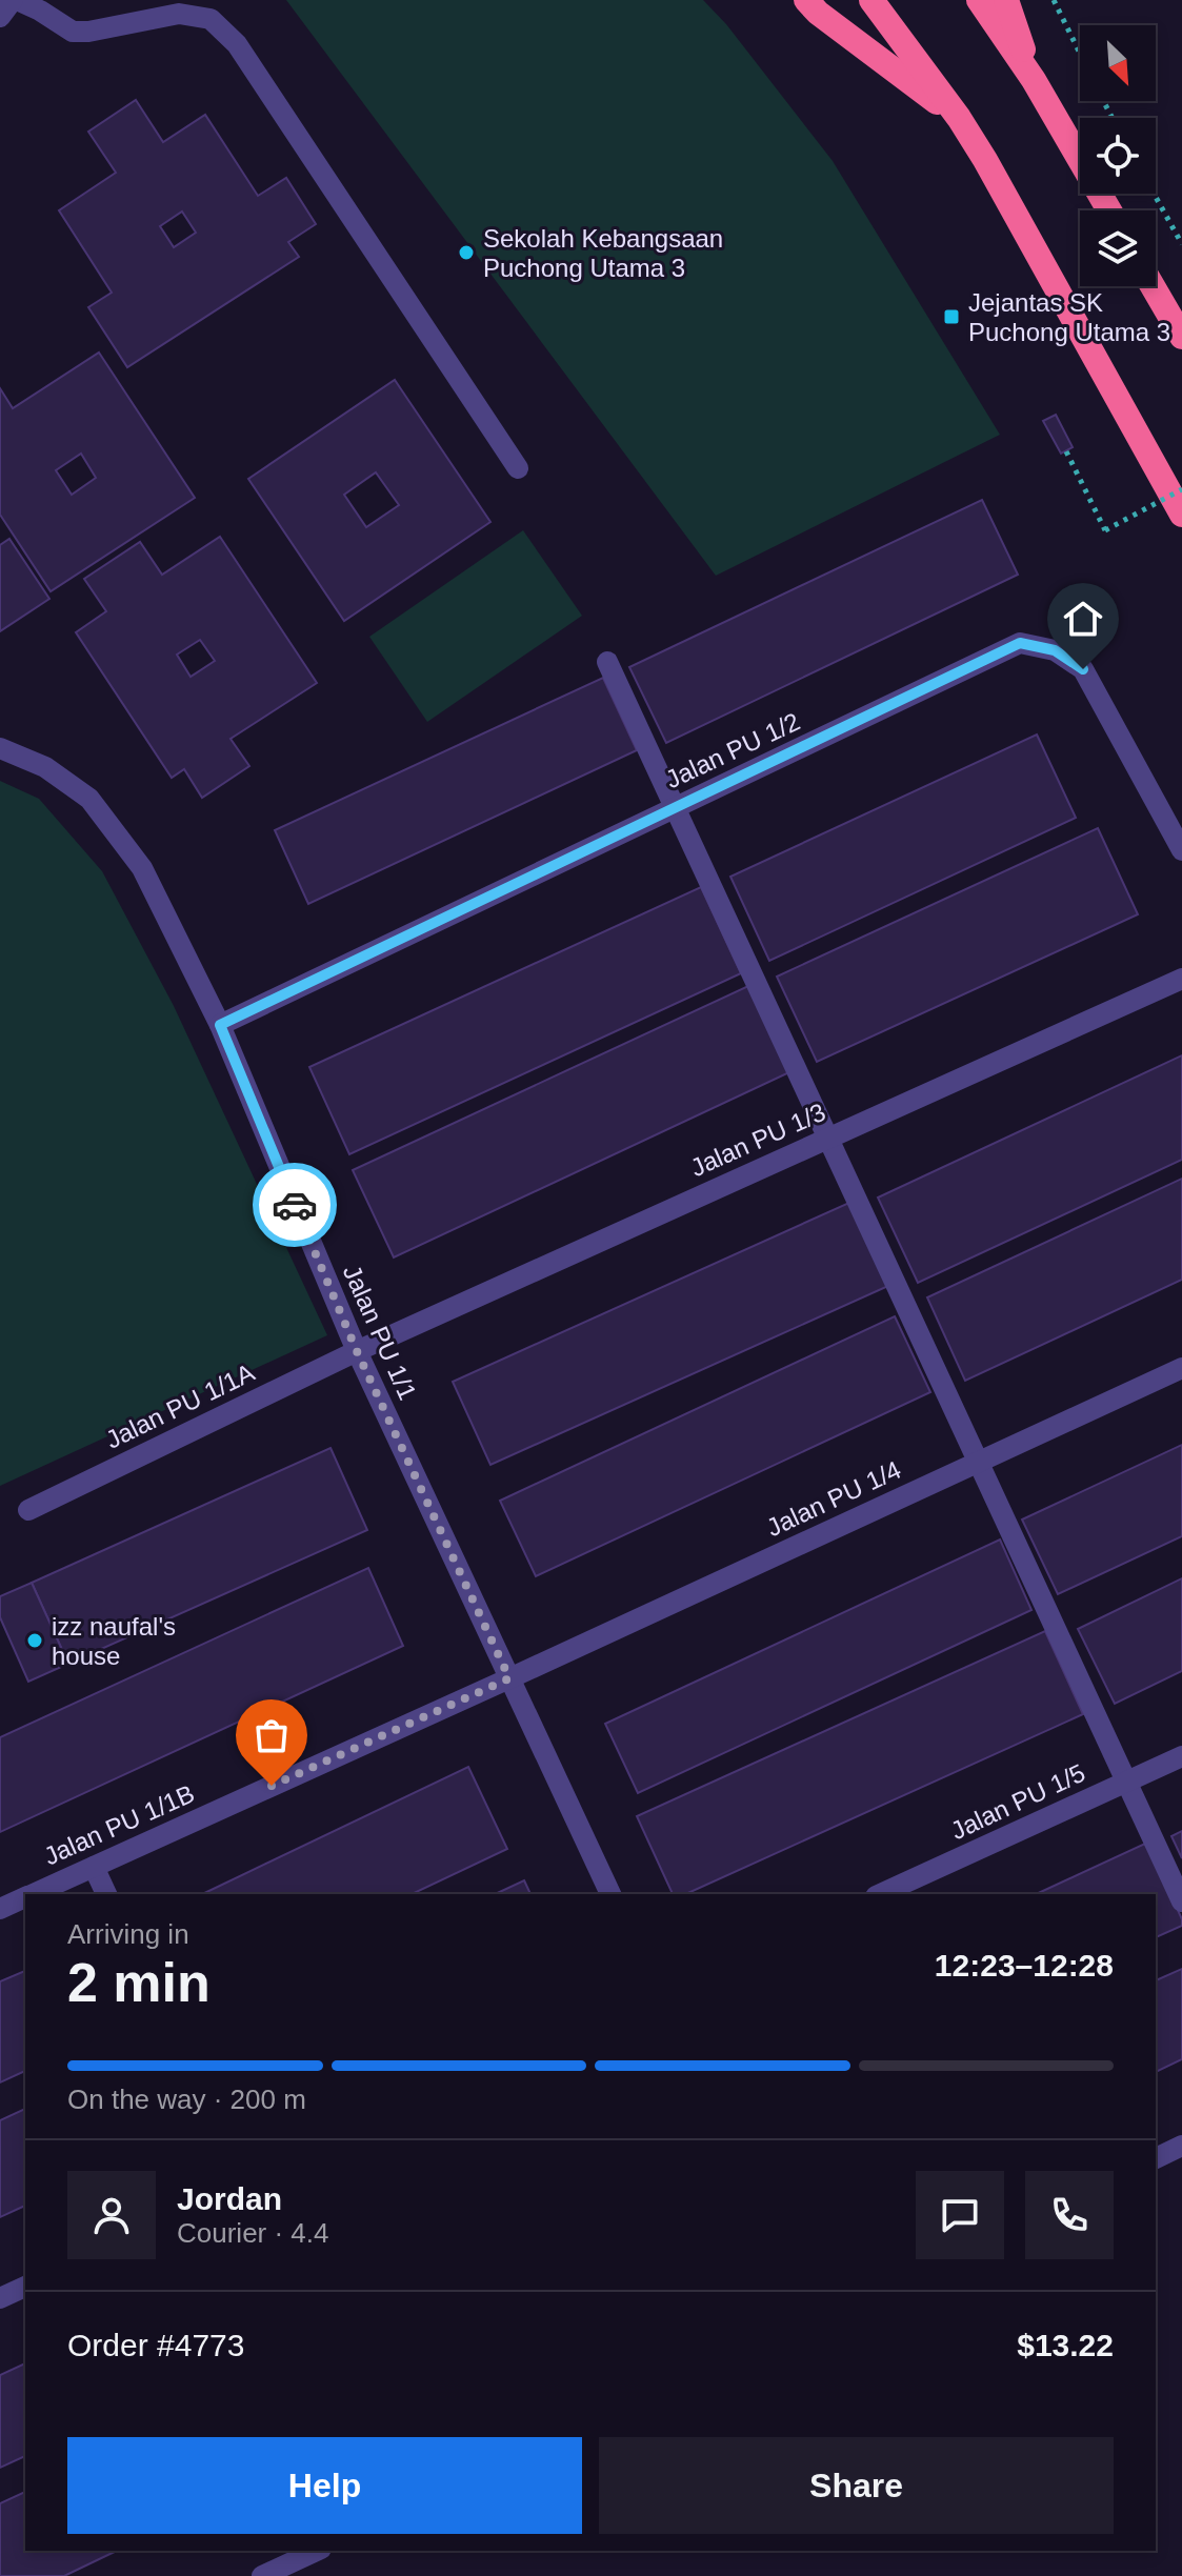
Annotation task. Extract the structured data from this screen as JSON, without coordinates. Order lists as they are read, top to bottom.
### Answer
{
  "streets": {
    "street": [
      "Jalan PU 1/2",
      "Jalan PU 1/3",
      "Jalan PU 1/1",
      "Jalan PU 1/1A",
      "Jalan PU 1/4",
      "Jalan PU 1/5",
      "Jalan PU 1/1B"
    ]
  },
  "crossings": [
    ["Jalan PU 1/2", "Jalan PU 1/1"],
    ["Jalan PU 1/3", "Jalan PU 1/1"],
    ["Jalan PU 1/3", "Jalan PU 1/1A"],
    ["Jalan PU 1/1", "Jalan PU 1/1A"],
    ["Jalan PU 1/1", "Jalan PU 1/4"],
    ["Jalan PU 1/1", "Jalan PU 1/1B"],
    ["Jalan PU 1/4", "Jalan PU 1/1B"]
  ],
  "places": {
    "other": ["Sekolah Kebangsaan Puchong Utama 3", "izz naufal's house"],
    "transit": ["Jejantas SK Puchong Utama 3"]
  },
  "north": "bottom right",
  "page": {
    "heading": ["2 min", "Arriving in", "12:23–12:28"],
    "panel": [
      "Jordan",
      "Courier · 4.4",
      "Order #4773",
      "$13.22"
    ],
    "bar": "On the way · 200 m",
    "buttons": ["Help", "Share"]
  }
}
